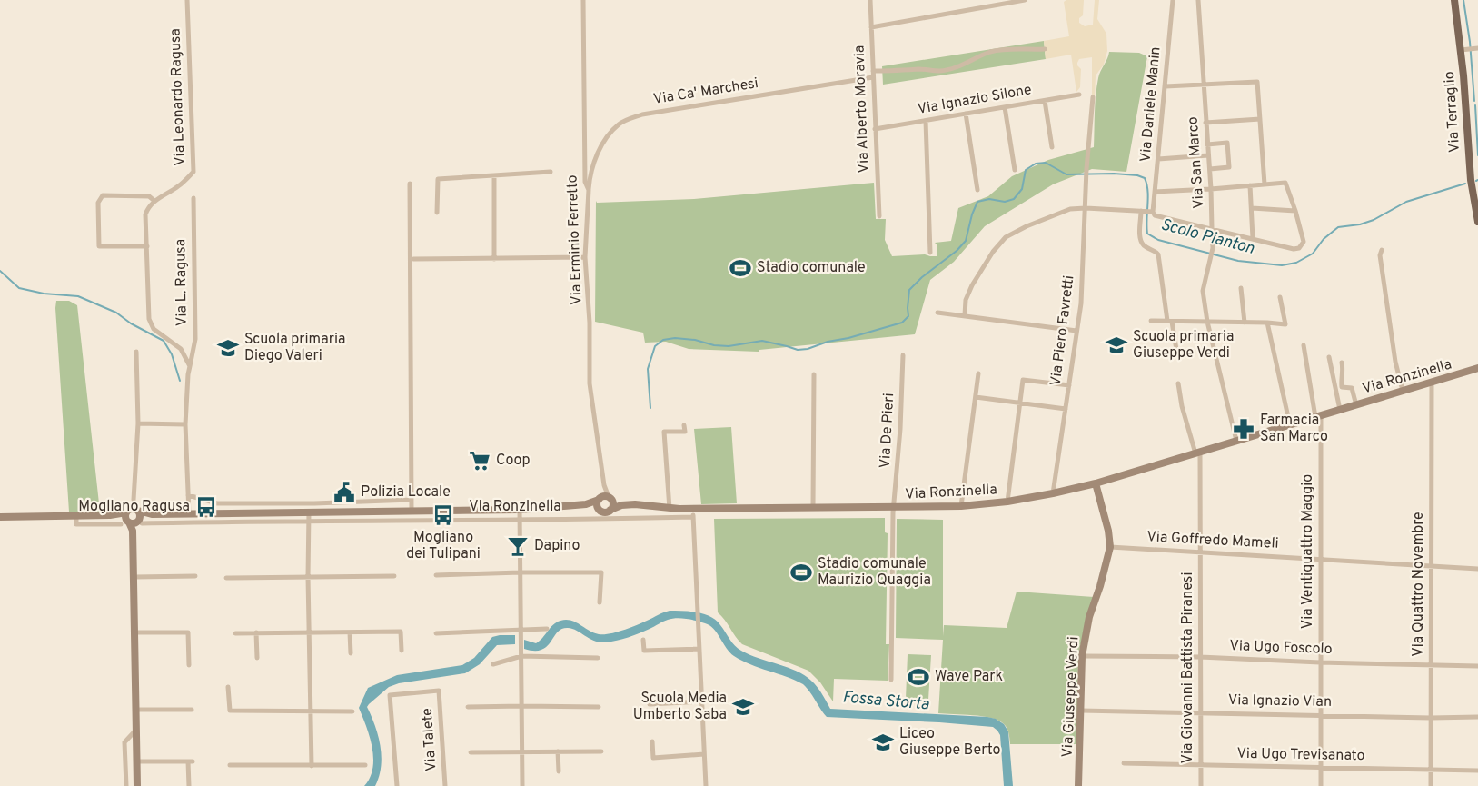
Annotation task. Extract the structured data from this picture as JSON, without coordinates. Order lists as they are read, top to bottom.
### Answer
{
  "streets": {
    "main road": ["Via Terraglio"],
    "street": [
      "Via Ca' Marchesi",
      "Via Leonardo Ragusa",
      "Via Ignazio Silone",
      "Via Daniele Manin",
      "Via Alberto Moravia",
      "Via San Marco",
      "Via Erminio Ferretto",
      "Via L. Ragusa",
      "Via Piero Favretti",
      "Via Ronzinella",
      "Via De Pieri",
      "Via Goffredo Mameli",
      "Via Ventiquattro Maggio",
      "Via Quattro Novembre",
      "Via Ugo Foscolo",
      "Via Giovanni Battista Piranesi",
      "Via Giuseppe Verdi",
      "Via Ignazio Vian",
      "Via Talete",
      "Via Ugo Trevisanato"
    ]
  },
  "crossings": [
    ["Via Ca' Marchesi", "Via Alberto Moravia"],
    ["Via Ca' Marchesi", "Via Erminio Ferretto"],
    ["Via Ignazio Silone", "Via Alberto Moravia"],
    ["Via San Marco", "Via Ronzinella"],
    ["Via Erminio Ferretto", "Via Ronzinella"],
    ["Via Piero Favretti", "Via Ronzinella"],
    ["Via Ronzinella", "Via De Pieri"],
    ["Via Ronzinella", "Via Ventiquattro Maggio"],
    ["Via Ronzinella", "Via Quattro Novembre"],
    ["Via Ronzinella", "Via Giovanni Battista Piranesi"],
    ["Via Ronzinella", "Via Giuseppe Verdi"],
    ["Via Goffredo Mameli", "Via Ventiquattro Maggio"],
    ["Via Goffredo Mameli", "Via Quattro Novembre"],
    ["Via Goffredo Mameli", "Via Giovanni Battista Piranesi"],
    ["Via Goffredo Mameli", "Via Giuseppe Verdi"],
    ["Via Ventiquattro Maggio", "Via Ugo Foscolo"],
    ["Via Ventiquattro Maggio", "Via Ignazio Vian"],
    ["Via Ventiquattro Maggio", "Via Ugo Trevisanato"],
    ["Via Quattro Novembre", "Via Ugo Foscolo"],
    ["Via Quattro Novembre", "Via Ignazio Vian"],
    ["Via Quattro Novembre", "Via Ugo Trevisanato"],
    ["Via Ugo Foscolo", "Via Giovanni Battista Piranesi"],
    ["Via Ugo Foscolo", "Via Giuseppe Verdi"],
    ["Via Giovanni Battista Piranesi", "Via Ignazio Vian"],
    ["Via Giovanni Battista Piranesi", "Via Ugo Trevisanato"],
    ["Via Giuseppe Verdi", "Via Ignazio Vian"]
  ],
  "water": ["Scolo Pianton", "Fossa Storta"],
  "places": {
    "sports": ["Stadio comunale", "Stadio comunale Maurizio Quaggia", "Wave Park"],
    "school or university": [
      "Scuola primaria Giuseppe Verdi",
      "Scuola primaria Diego Valeri",
      "Scuola Media Umberto Saba",
      "Liceo Giuseppe Berto"
    ],
    "pharmacy": ["Farmacia San Marco"],
    "supermarket": ["Coop"],
    "public building": ["Polizia Locale"],
    "bus stop": ["Mogliano Ragusa", "Mogliano dei Tulipani"],
    "bar": ["Dapino"]
  }
}
